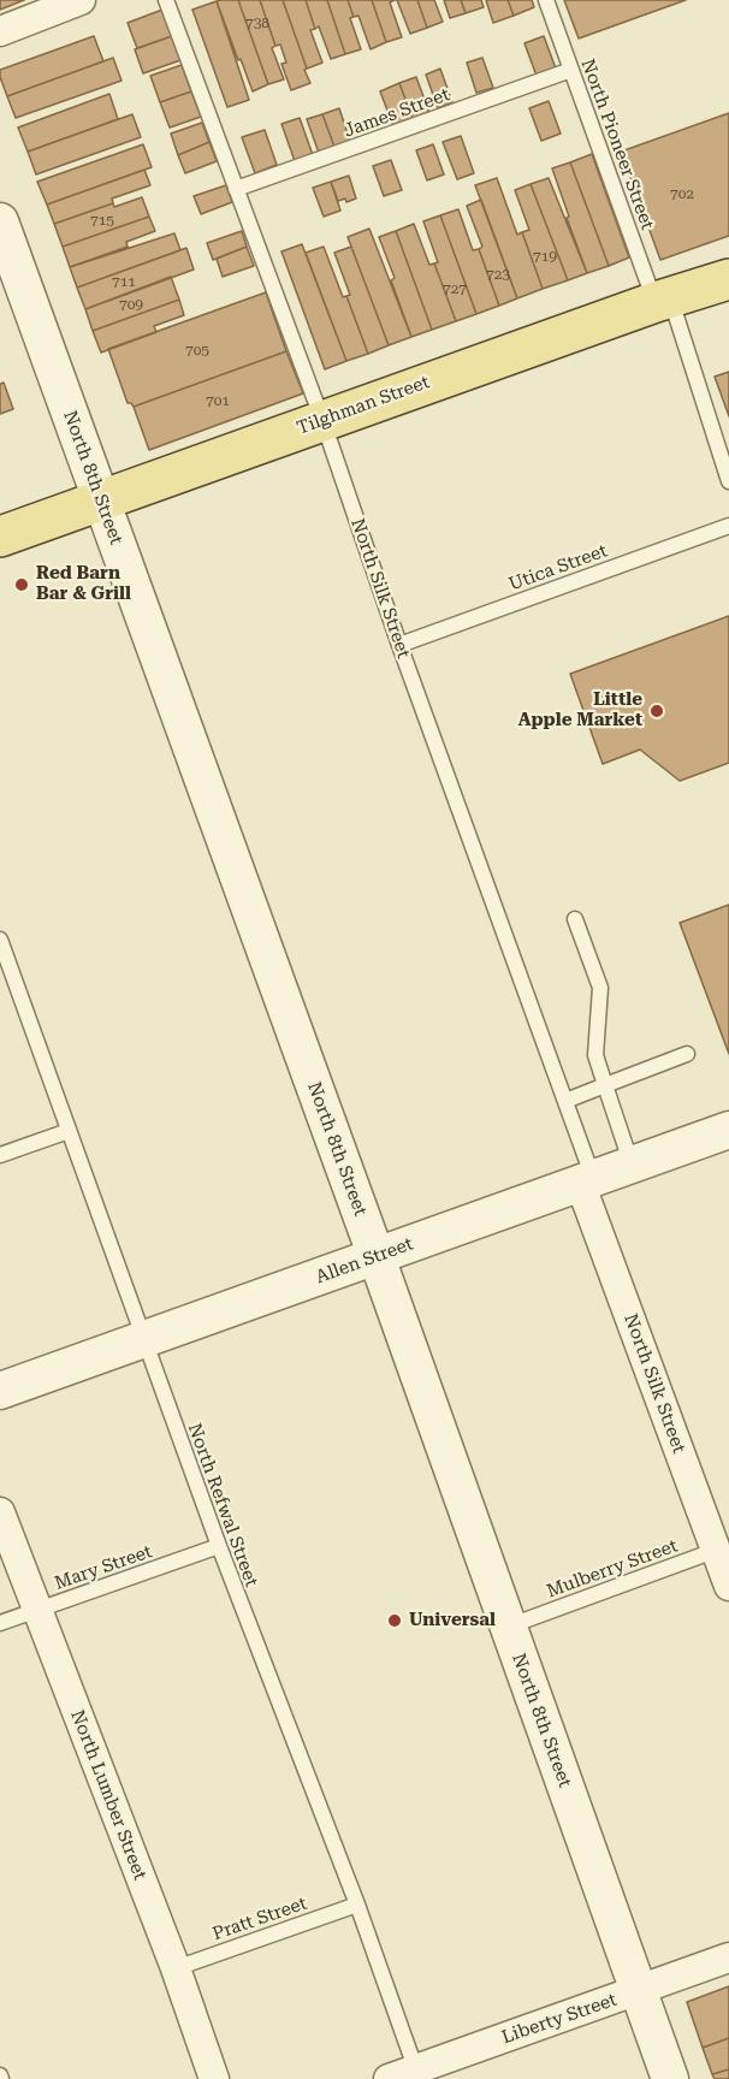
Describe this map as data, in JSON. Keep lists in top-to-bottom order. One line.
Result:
{"streets":{"main road":["Tilghman Street"],"street":["North 8th Street","North Silk Street","Allen Street","North Lumber Street","Liberty Street"],"lane":["James Street","North Pioneer Street","Utica Street","North Refwal Street","Mary Street","Mulberry Street","Pratt Street"]},"crossings":[["James Street","North Pioneer Street"],["James Street","North Silk Street"],["North Pioneer Street","Tilghman Street"],["Tilghman Street","North 8th Street"],["Tilghman Street","North Silk Street"],["North 8th Street","Allen Street"],["North 8th Street","Mulberry Street"],["North 8th Street","Liberty Street"],["Utica Street","North Silk Street"],["North Silk Street","Allen Street"],["North Silk Street","Mulberry Street"],["Allen Street","North Refwal Street"],["North Refwal Street","Mary Street"],["North Refwal Street","Pratt Street"],["North Refwal Street","Liberty Street"],["Mary Street","North Lumber Street"],["North Lumber Street","Pratt Street"]],"places":["Red Barn Bar & Grill","Little Apple Market","Universal"],"house_numbers":["738","702","715","719","723","711","727","709","705","701"]}
